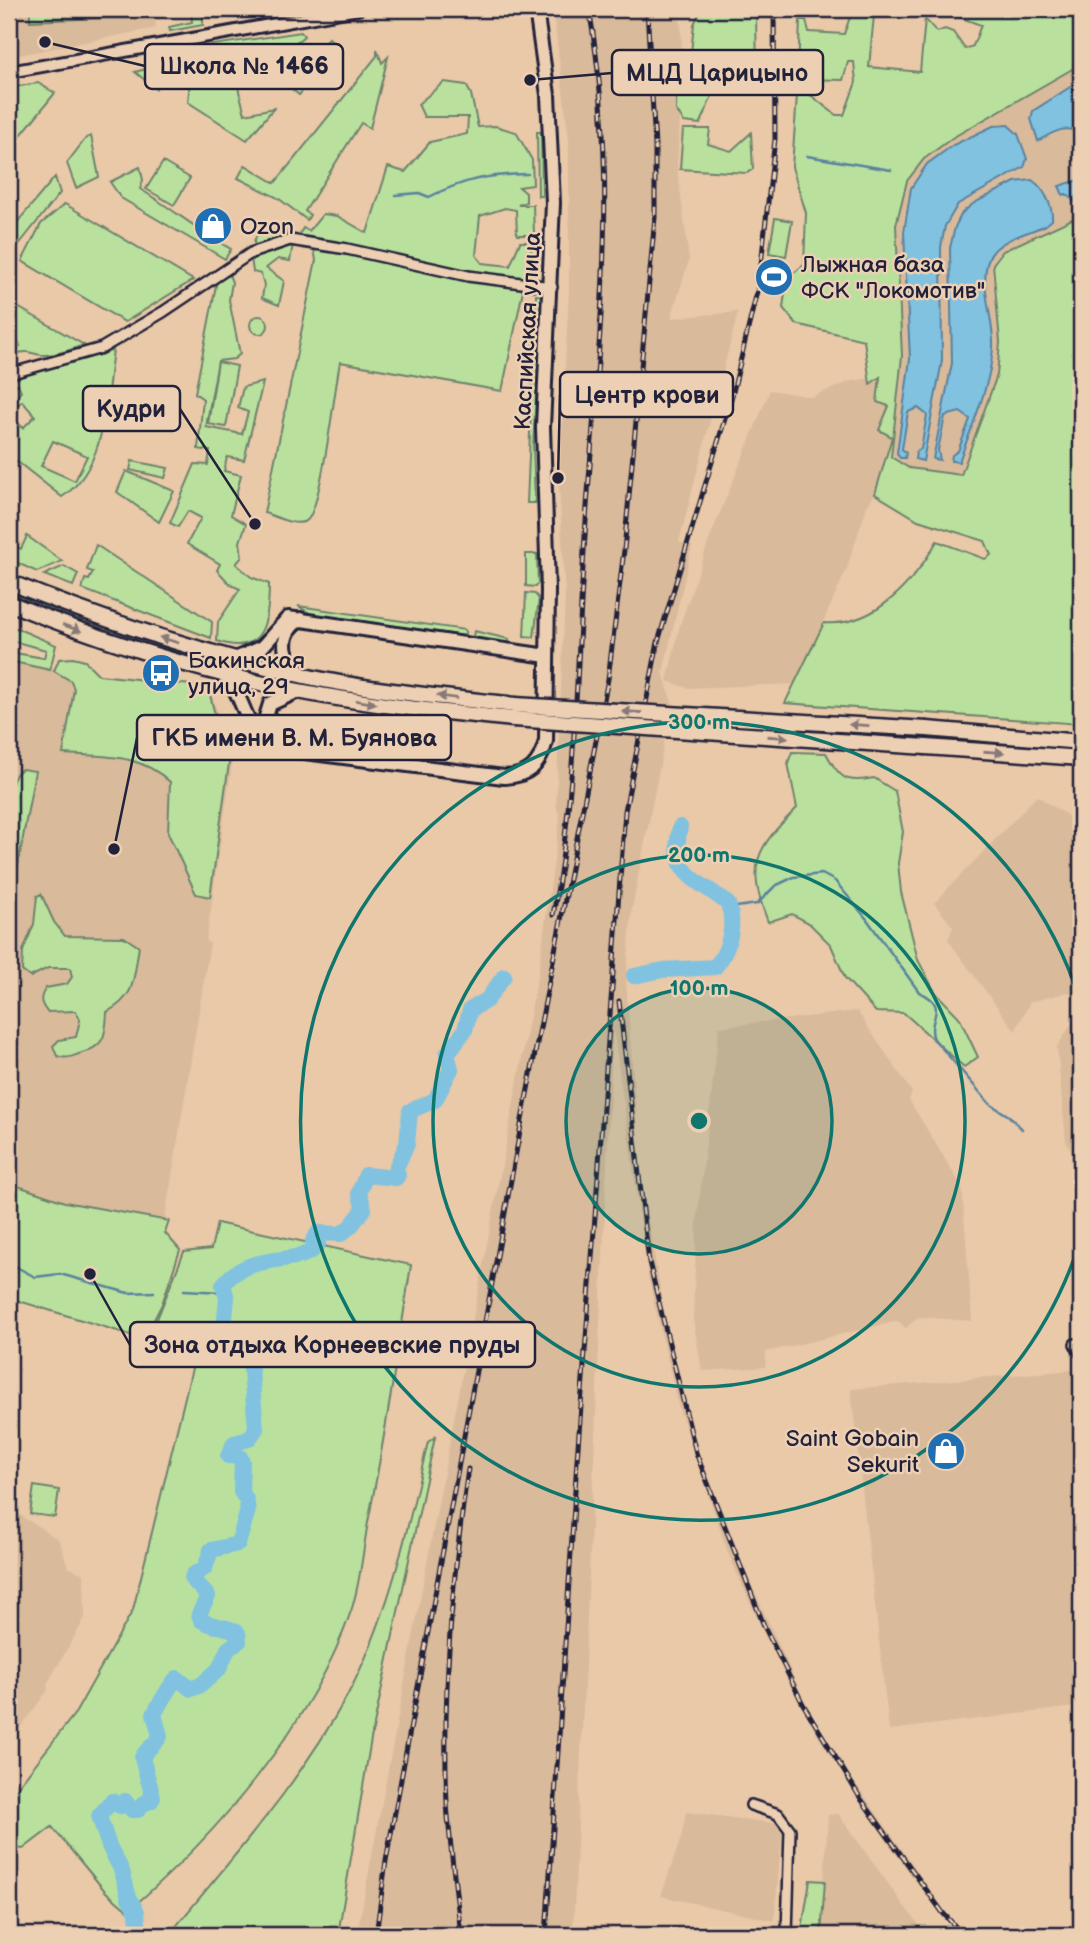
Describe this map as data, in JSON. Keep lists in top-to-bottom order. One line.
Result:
{"streets":{"main road":["Каспийская улица"]},"places":{"other":["Школа № 1466","МЦД Царицыно","Центр крови","Кудри","ГКБ имени В. М. Буянова","Зона отдыха Корнеевские пруды"],"shop":["Ozon","Saint Gobain Sekurit"],"sports":["Лыжная база ФСК \"Локомотив\""],"bus stop":["Бакинская улица, 29"]},"rings":["300 m","200 m","100 m"]}
